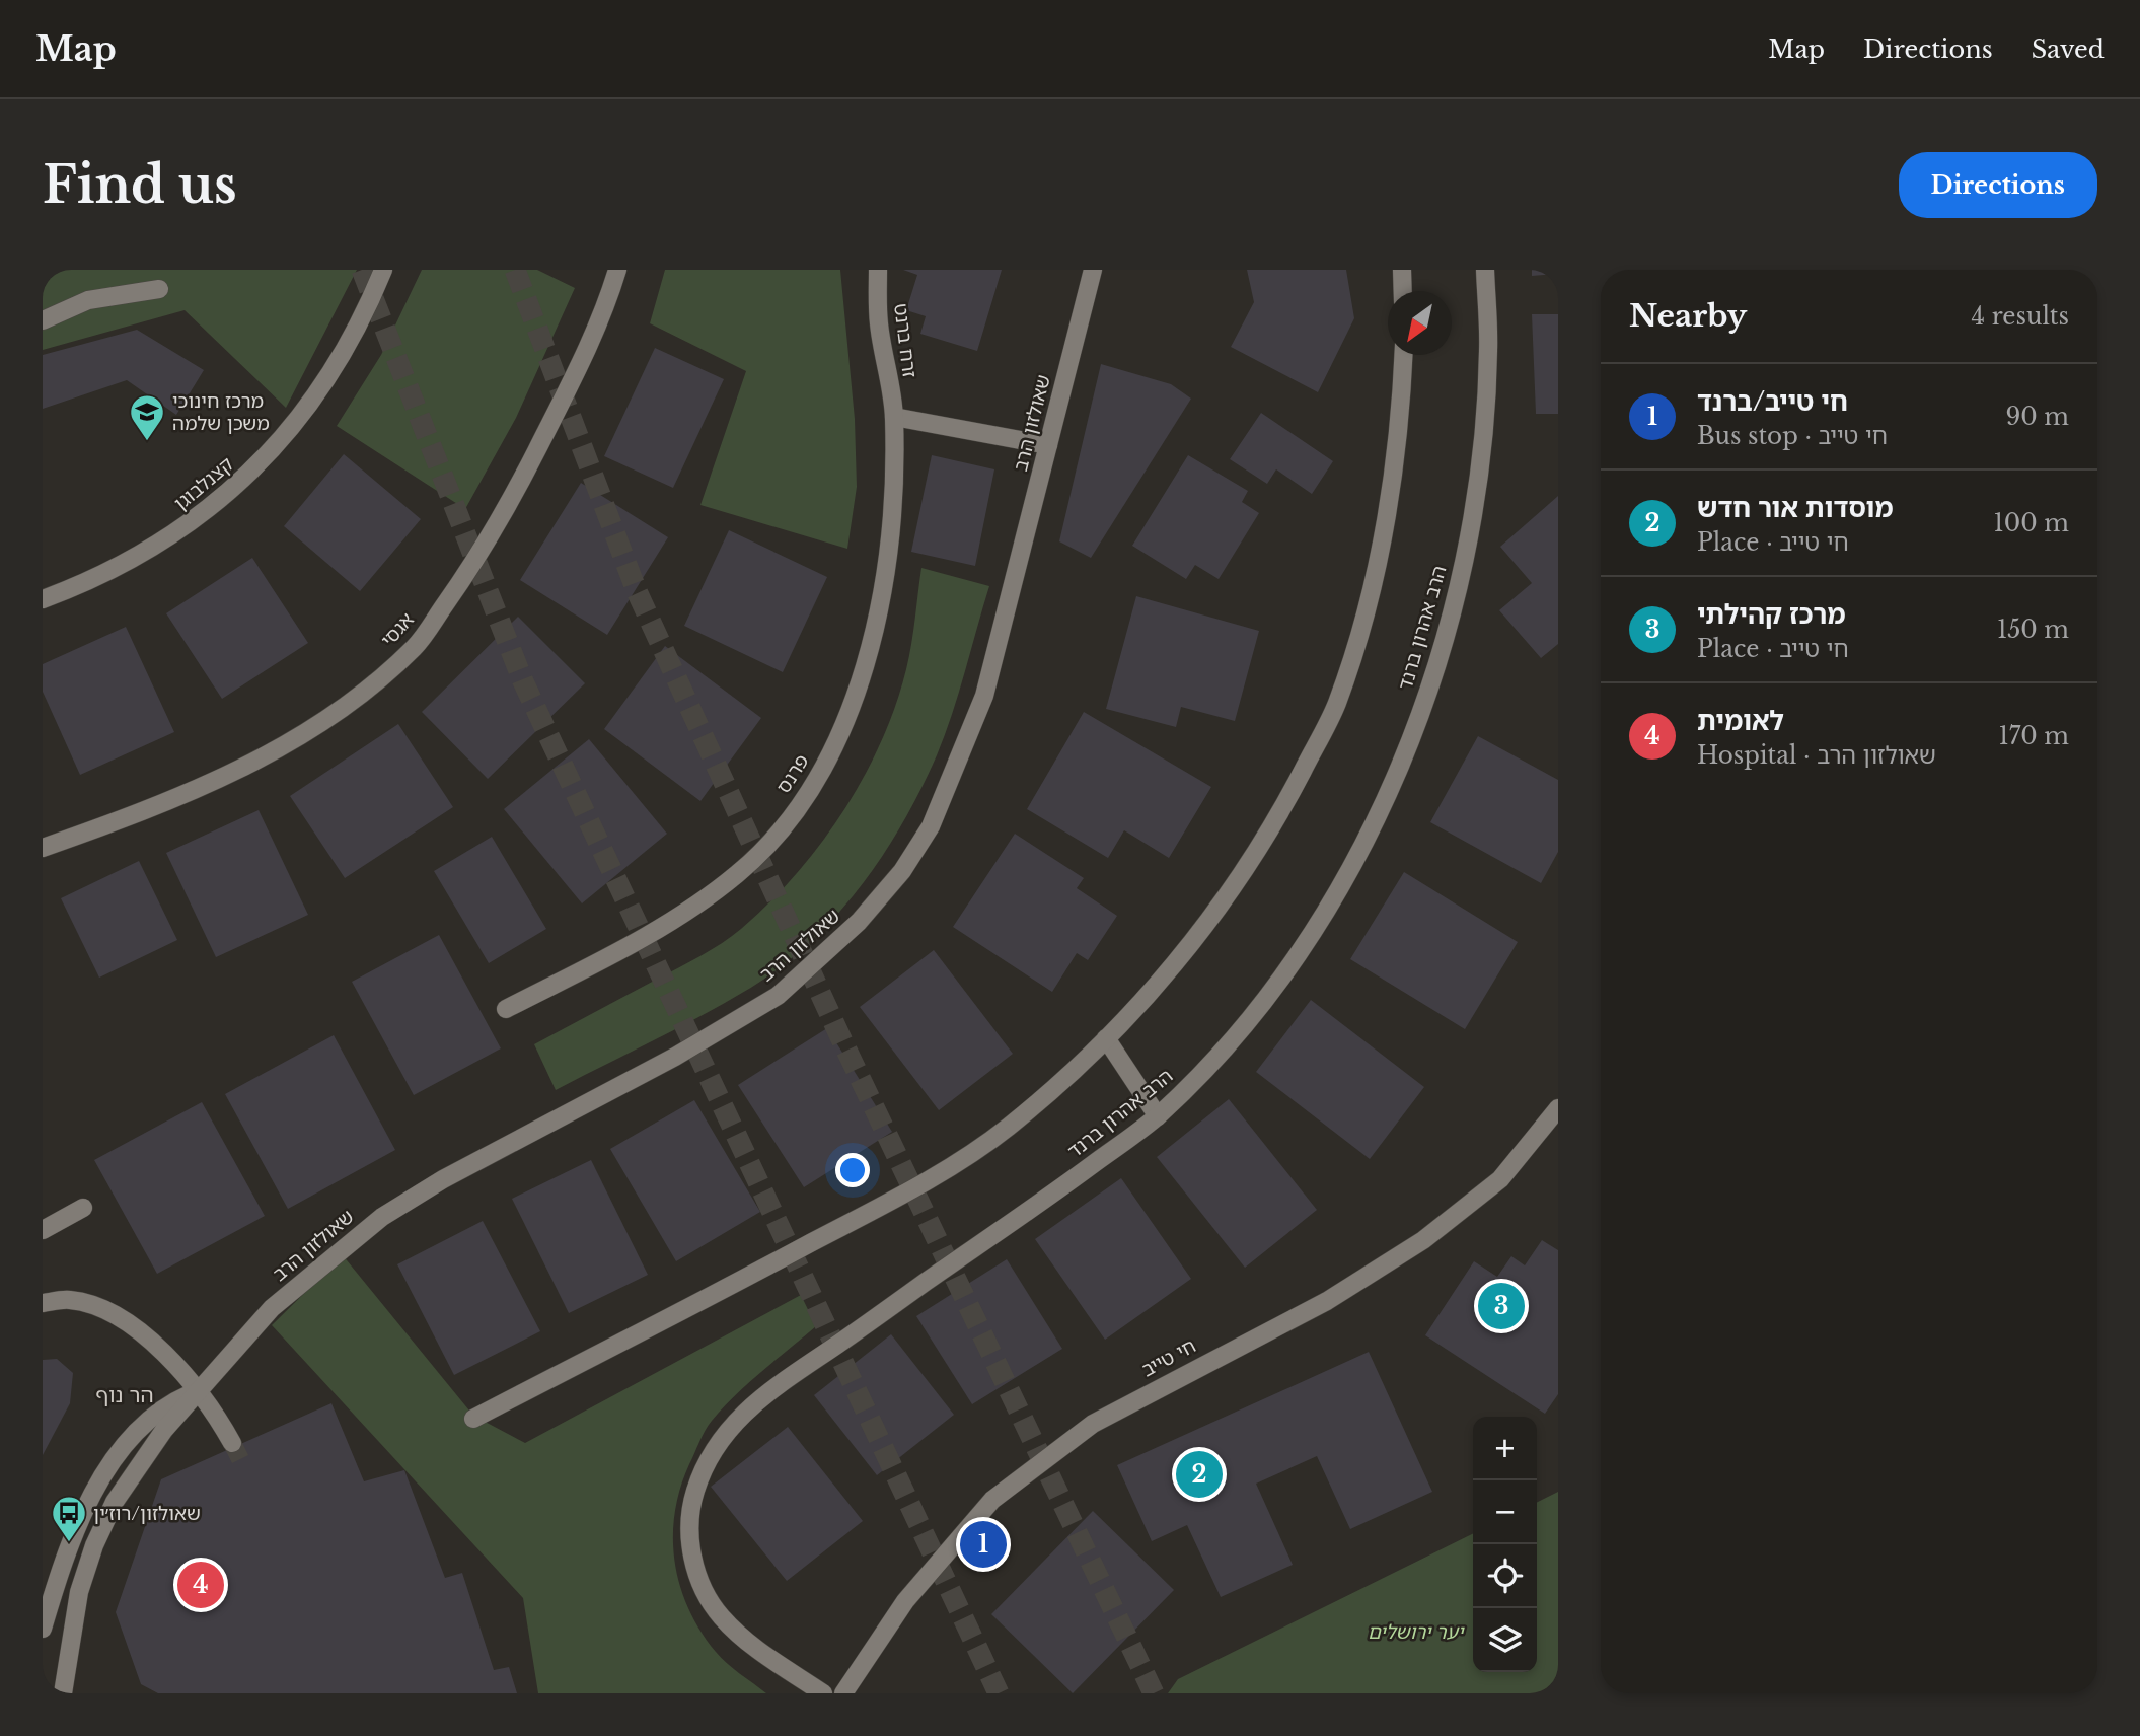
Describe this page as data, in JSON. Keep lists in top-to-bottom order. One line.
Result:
{"streets":{"street":["זרח ברנט","שאולזון הרב","קצנלבוגן","הרב אהרון ברנד","אגסי","פרנס","חי טייב"]},"crossings":[["זרח ברנט","פרנס"]],"districts":["הר נוף"],"parks":["יער ירושלים"],"places":{"school or university":["מרכז חינוכי משכן שלמה"],"bus stop":["שאולזון/רוז׳ין"]},"north":"bottom left","page":{"header":"Map","nav":["Map","Directions","Saved"],"buttons":"Directions","title":"Find us","heading":["Nearby","4 results"],"list":[{"mark":"1","name":"חי טייב/ברנד","note":"Bus stop · חי טייב","value":"90 m"},{"mark":"2","name":"מוסדות אור חדש","note":"Place · חי טייב","value":"100 m"},{"mark":"3","name":"מרכז קהילתי","note":"Place · חי טייב","value":"150 m"},{"mark":"4","name":"לאומית","note":"Hospital · שאולזון הרב","value":"170 m"}],"pins":["3","2","1","4"],"map_buttons":["+","−"]}}
